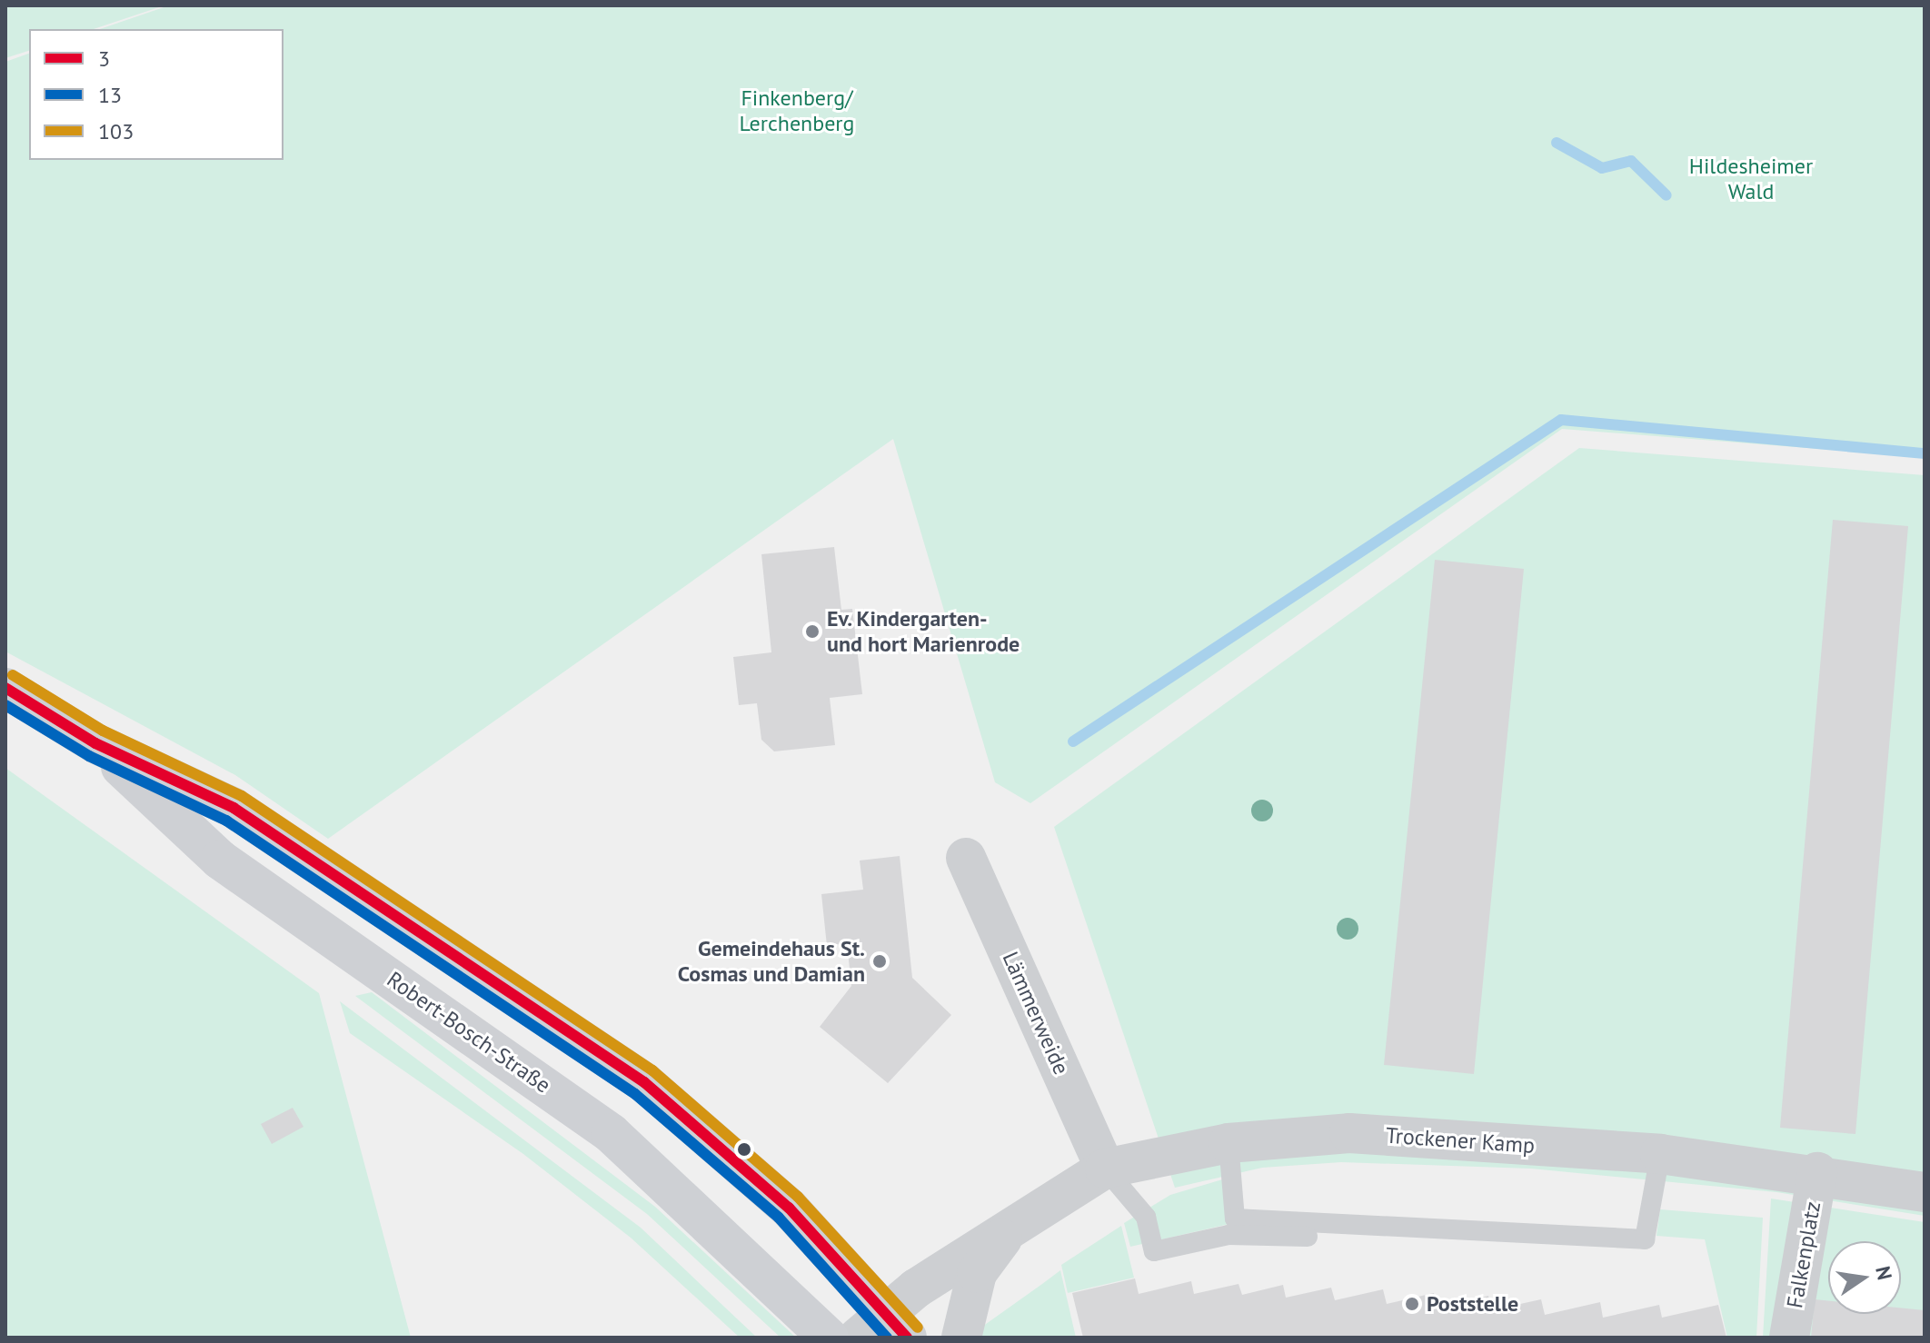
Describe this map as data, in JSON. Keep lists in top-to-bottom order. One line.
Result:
{"streets":{"main road":["Robert-Bosch-Straße"],"street":["Lämmerweide","Trockener Kamp","Falkenplatz"]},"crossings":[["Lämmerweide","Trockener Kamp"],["Robert-Bosch-Straße","Trockener Kamp"],["Trockener Kamp","Falkenplatz"]],"parks":["Finkenberg/ Lerchenberg","Hildesheimer Wald"],"places":["Ev. Kindergarten- und hort Marienrode","Gemeindehaus St. Cosmas und Damian","Poststelle"],"lines":["transit line 103","transit line 3","transit line 13"],"legend":["3","13","103"],"north":"right"}
